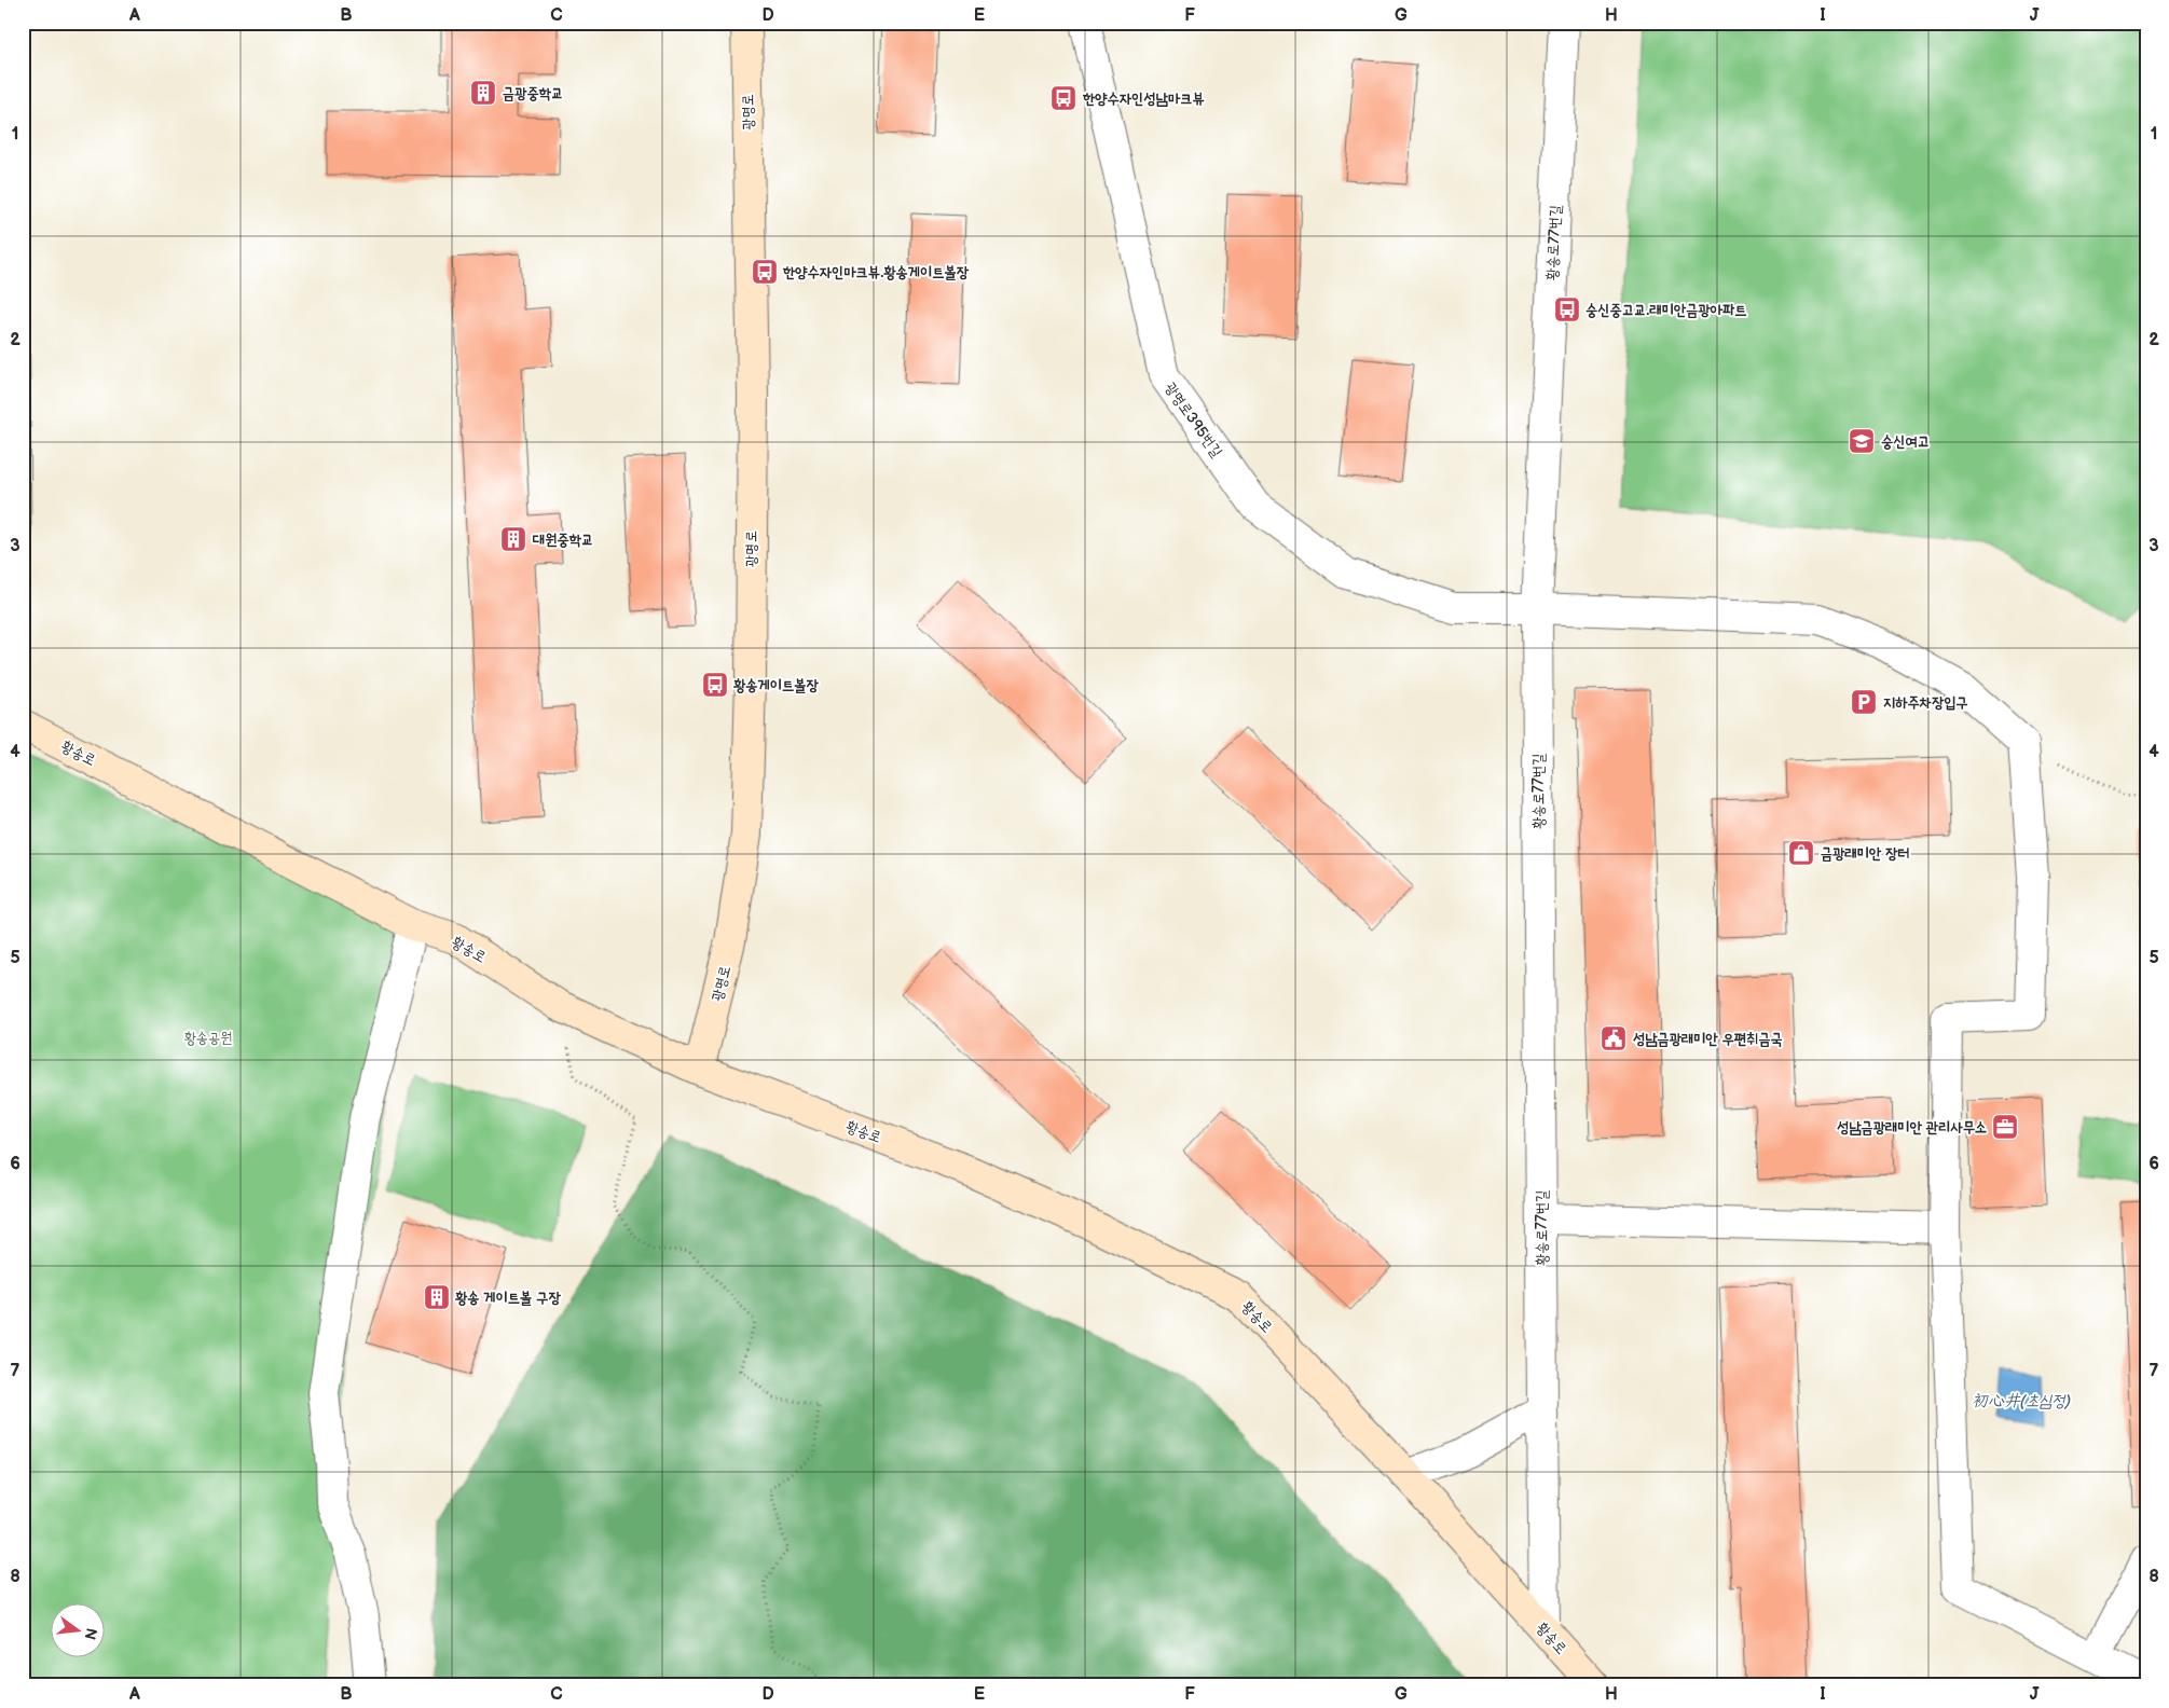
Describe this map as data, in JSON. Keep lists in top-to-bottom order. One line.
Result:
{"streets":{"street":["광명로","황송로77번길","광명로395번길","황송로"]},"crossings":[["광명로","황송로"],["황송로77번길","광명로395번길"],["황송로77번길","황송로"]],"water":["初心井(초심정)"],"parks":["황송공원"],"places":{"building":["금광중학교","대원중학교","황송 게이트볼 구장"],"bus stop":["한양수자인성남마크뷰","한양수자인마크뷰.황송게이트볼장","숭신중고교.래미안금광아파트","황송게이트볼장"],"school or university":["숭신여고"],"parking":["지하주차장입구"],"shop":["금광래미안 장터"],"public building":["성남금광래미안 우편취금국"],"office":["성남금광래미안 관리사무소"]},"north":"right","grid":{"columns":["A","B","C","D","E","F","G","H","I","J"],"rows":["1","2","3","4","5","6","7","8"]}}
